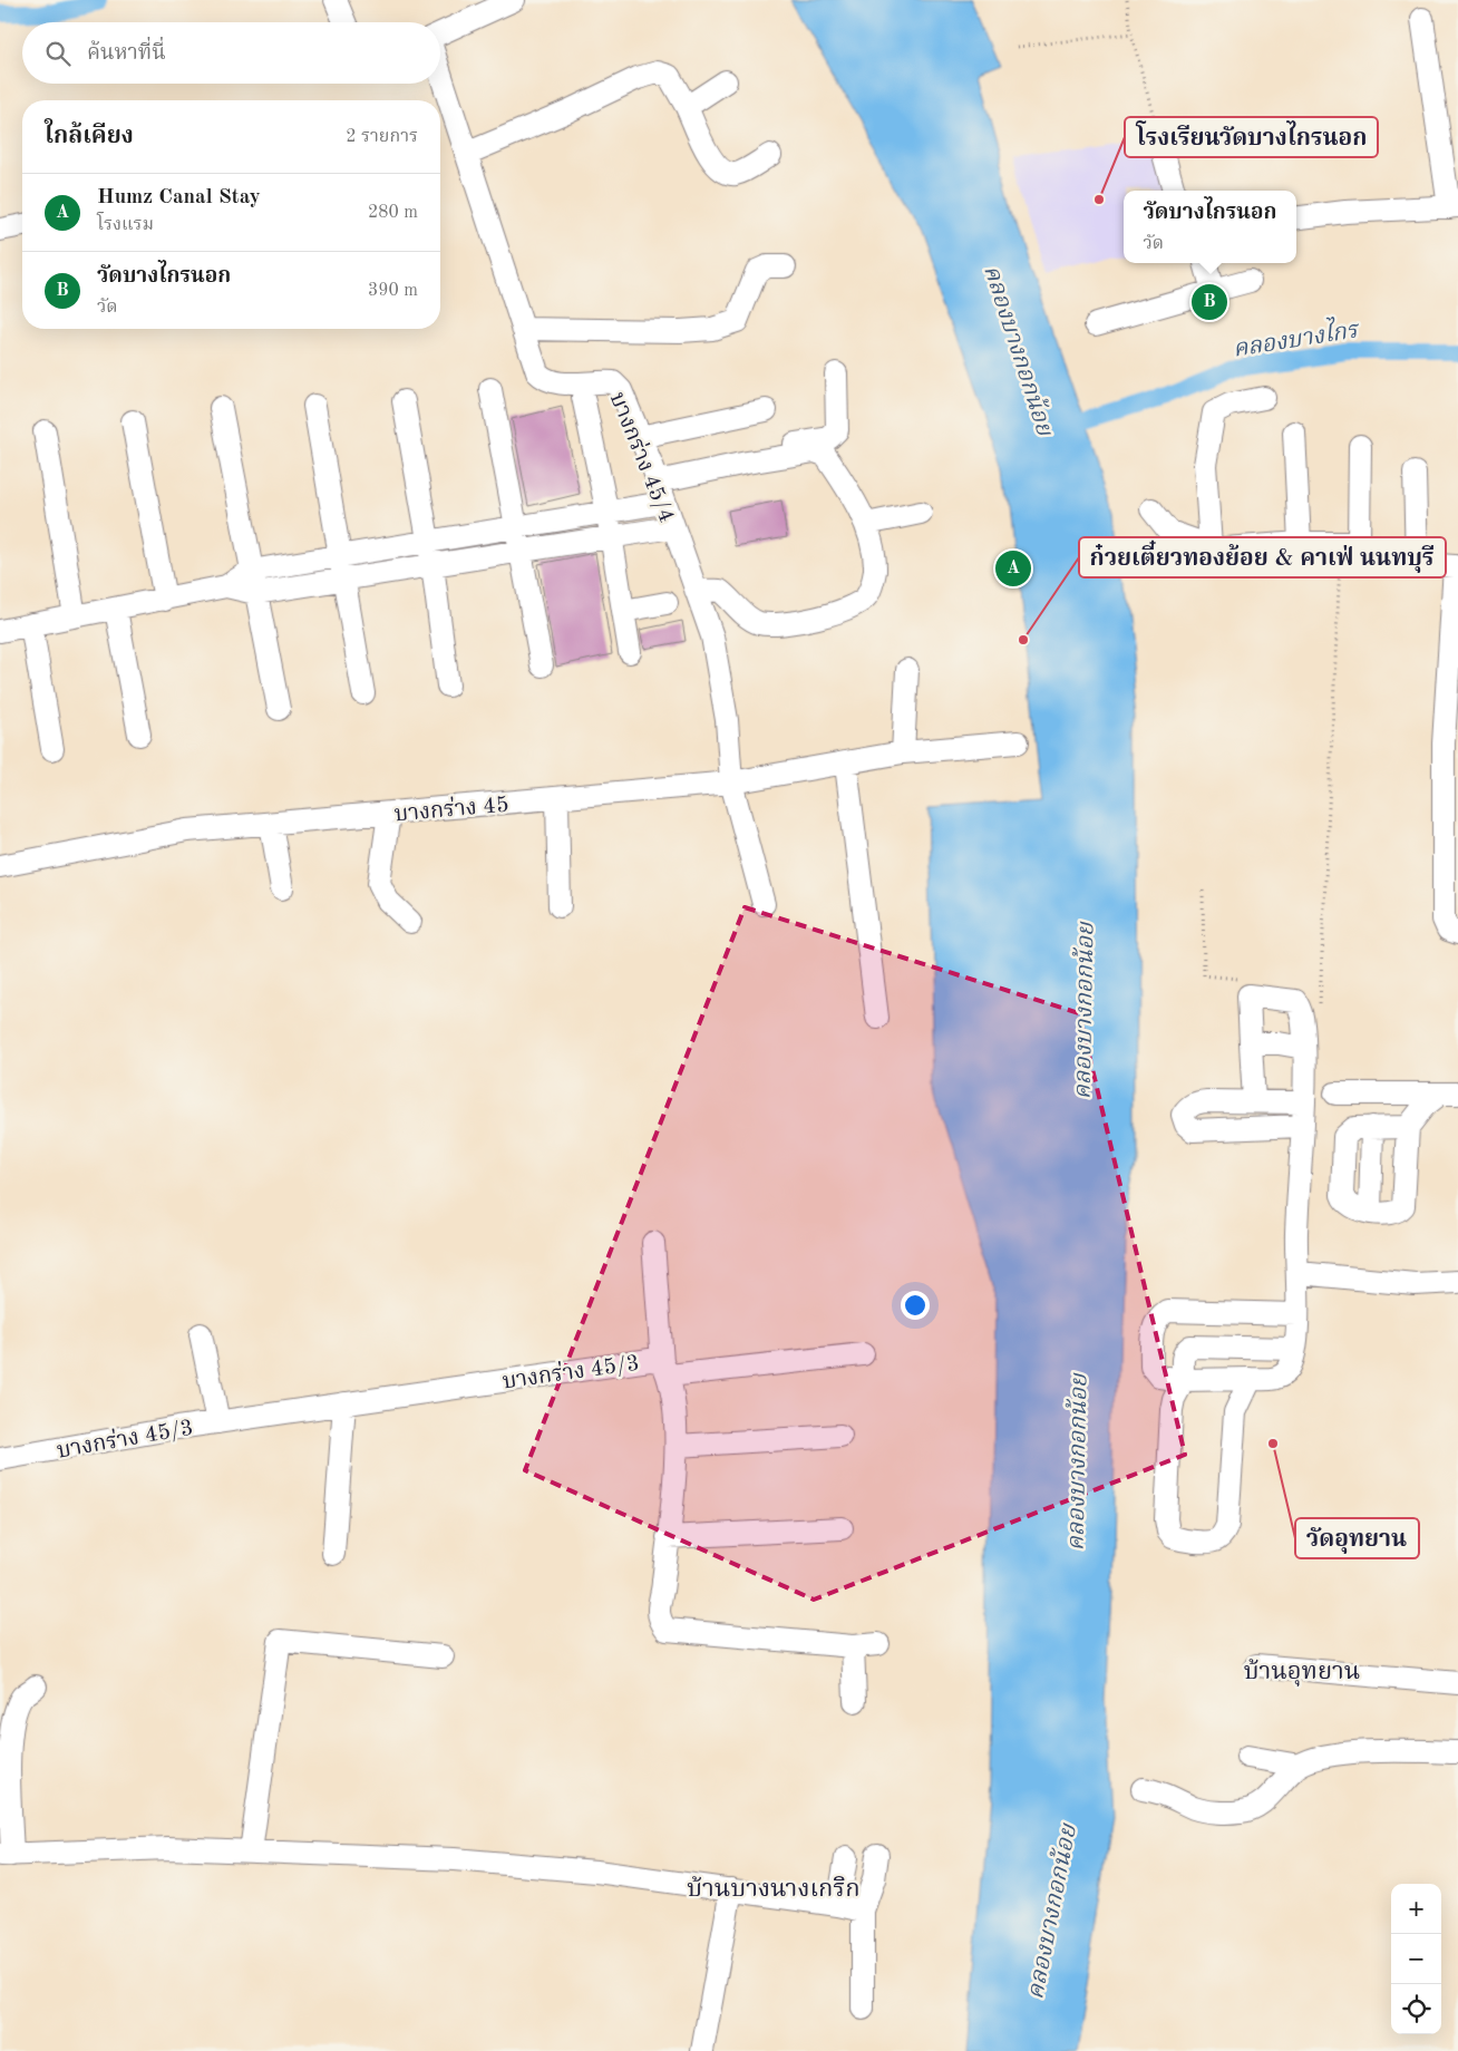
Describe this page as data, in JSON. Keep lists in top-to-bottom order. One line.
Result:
{"streets":{"street":["บางกร่าง 45/4","บางกร่าง 45","บางกร่าง 45/3"]},"crossings":[["บางกร่าง 45/4","บางกร่าง 45"]],"districts":["บ้านอุทยาน","บ้านบางนางเกริก"],"water":["คลองบางไกร","คลองบางกอกน้อย"],"places":["โรงเรียนวัดบางไกรนอก","ก๋วยเตี๋ยวทองย้อย & คาเฟ่ นนทบุรี","วัดอุทยาน"],"page":{"search":"ค้นหาที่นี่","heading":["ใกล้เคียง","2 รายการ"],"list":[{"mark":"A","name":"Humz Canal Stay","note":"โรงแรม","value":"280 m"},{"mark":"B","name":"วัดบางไกรนอก","note":"วัด","value":"390 m"}],"popup":["วัดบางไกรนอก","วัด"],"pins":["B","A"],"map_buttons":["+","−"]}}
